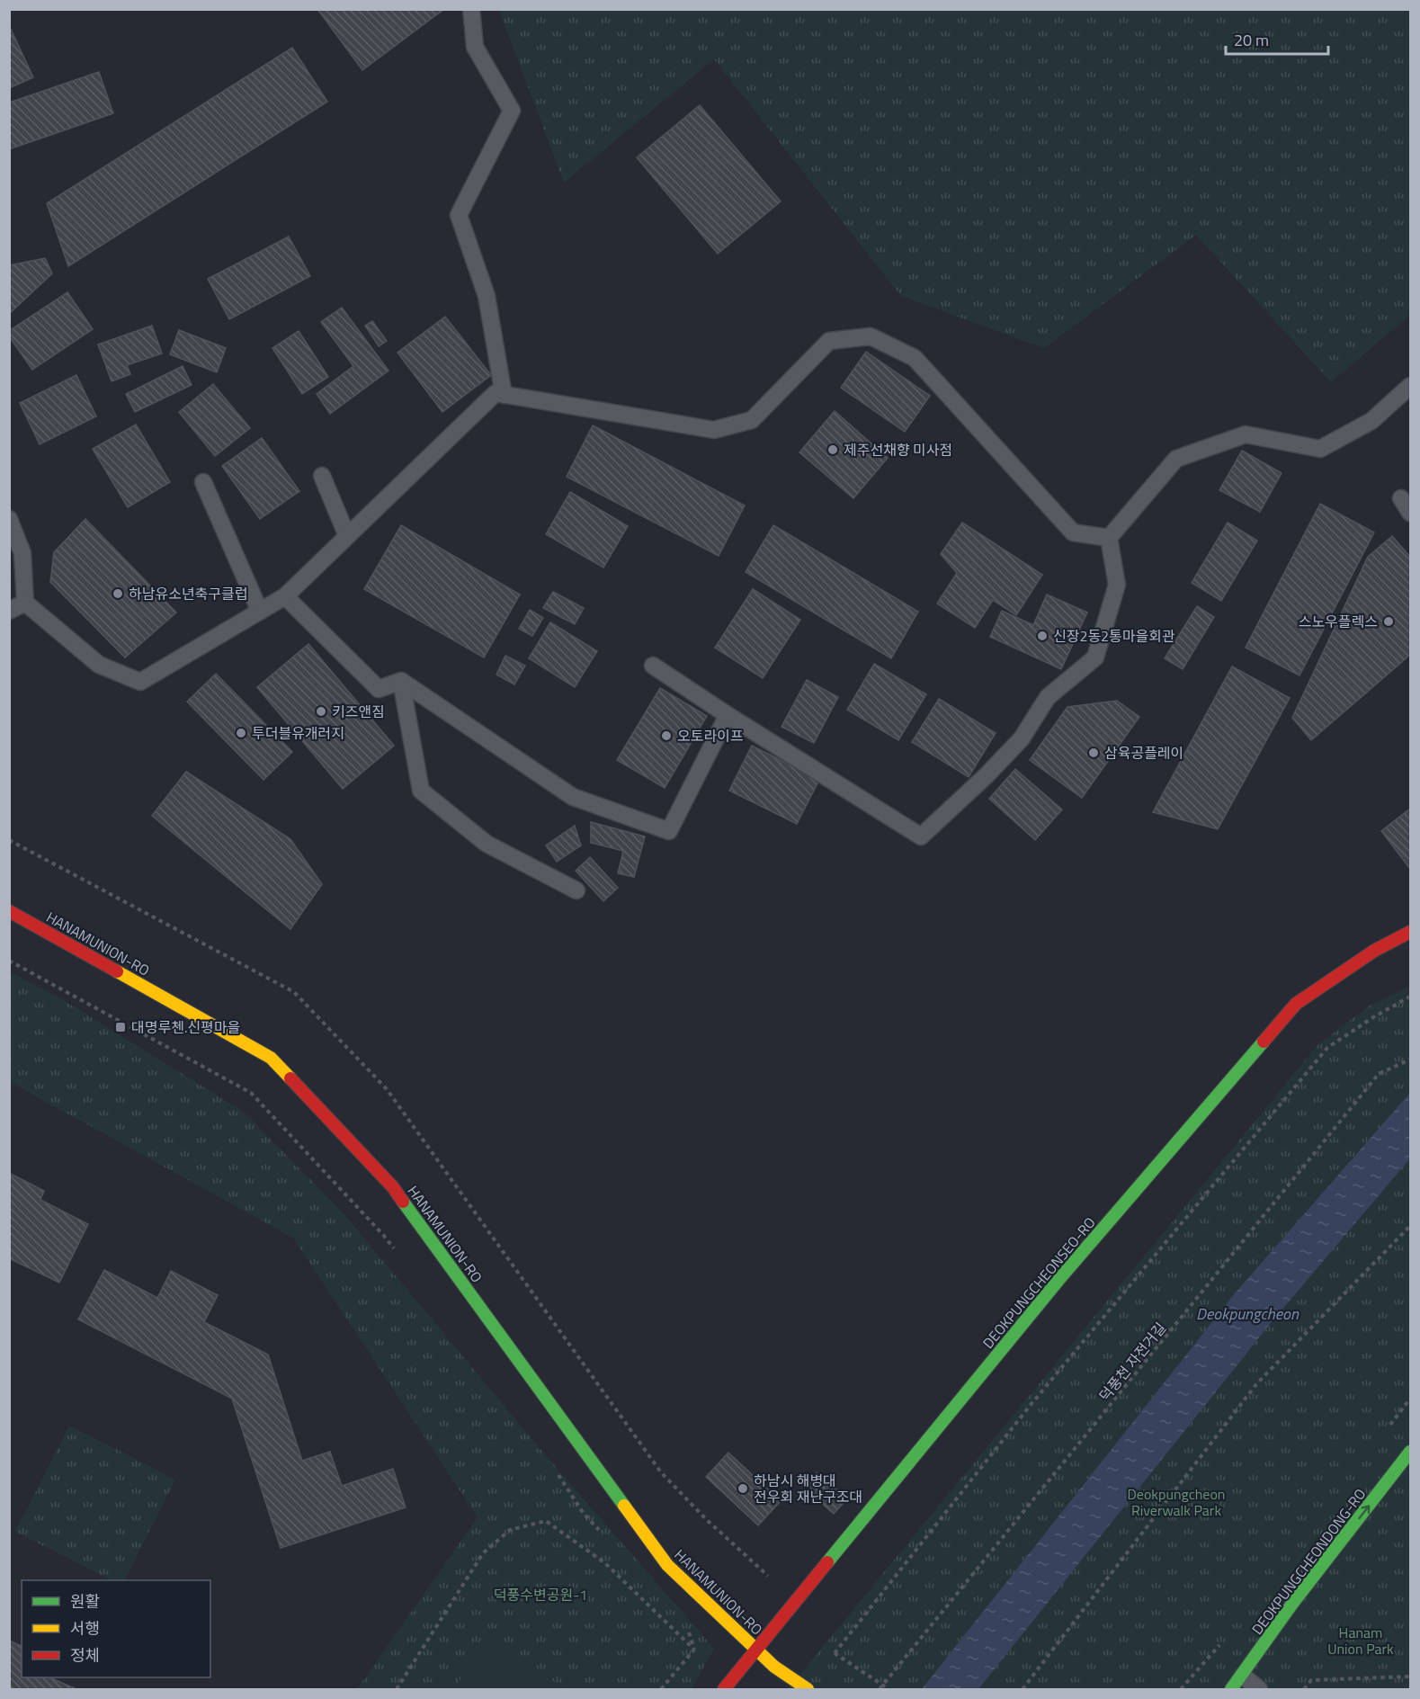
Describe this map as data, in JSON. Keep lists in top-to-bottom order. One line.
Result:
{"streets":{"street":["HANAMUNION-RO","DEOKPUNGCHEONSEO-RO","DEOKPUNGCHEONDONG-RO"],"path":["덕풍천 자전거길"]},"crossings":[["HANAMUNION-RO","DEOKPUNGCHEONSEO-RO"]],"one_way":["DEOKPUNGCHEONDONG-RO"],"water":["Deokpungcheon"],"parks":["Deokpungcheon Riverwalk Park","덕풍수변공원-1","Hanam Union Park"],"places":{"other":["제주선채향 미사점","하남유소년축구클럽","스노우플렉스","신장2동2통마을회관","키즈앤짐","투더블유개러지","오토라이프","삼육공플레이","하남시 해병대 전우회 재난구조대"],"transit":["대명루첸.신평마을"]},"legend":["원활","서행","정체"],"scale_bar":"20 m"}
